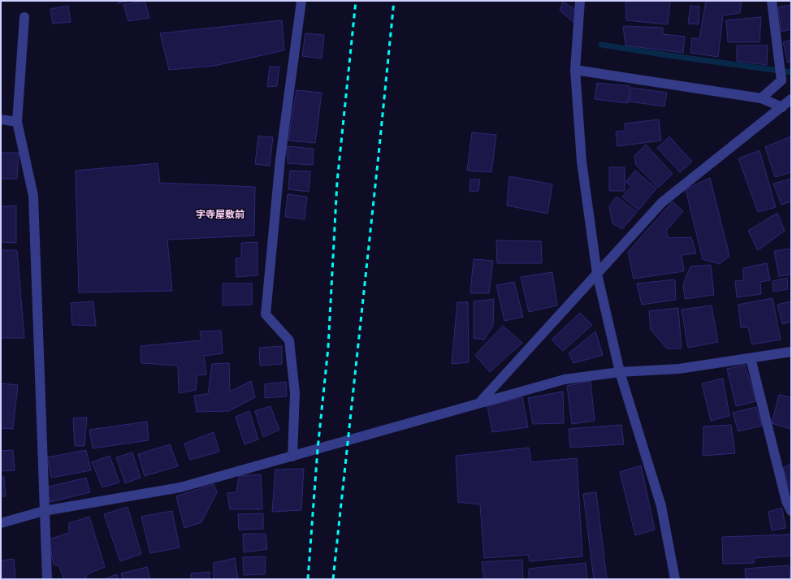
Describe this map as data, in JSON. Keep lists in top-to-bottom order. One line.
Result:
{"districts":["字寺屋敷前"]}
